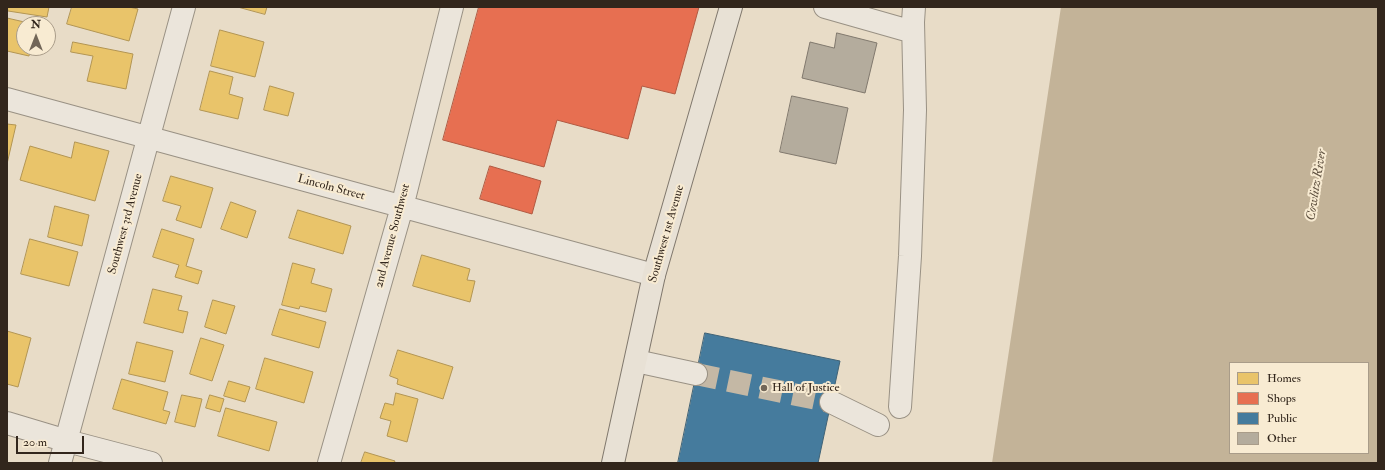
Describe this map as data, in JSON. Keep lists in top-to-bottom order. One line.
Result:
{"streets":{"main road":["Southwest 1st Avenue"],"street":["Lincoln Street","Southwest 3rd Avenue","2nd Avenue Southwest"]},"crossings":[["Lincoln Street","Southwest 3rd Avenue"],["Lincoln Street","Southwest 1st Avenue"],["Lincoln Street","2nd Avenue Southwest"]],"water":["Cowlitz River"],"places":["Hall of Justice"],"legend":["Homes","Shops","Public","Other"],"scale_bar":"20 m","north":"top"}
